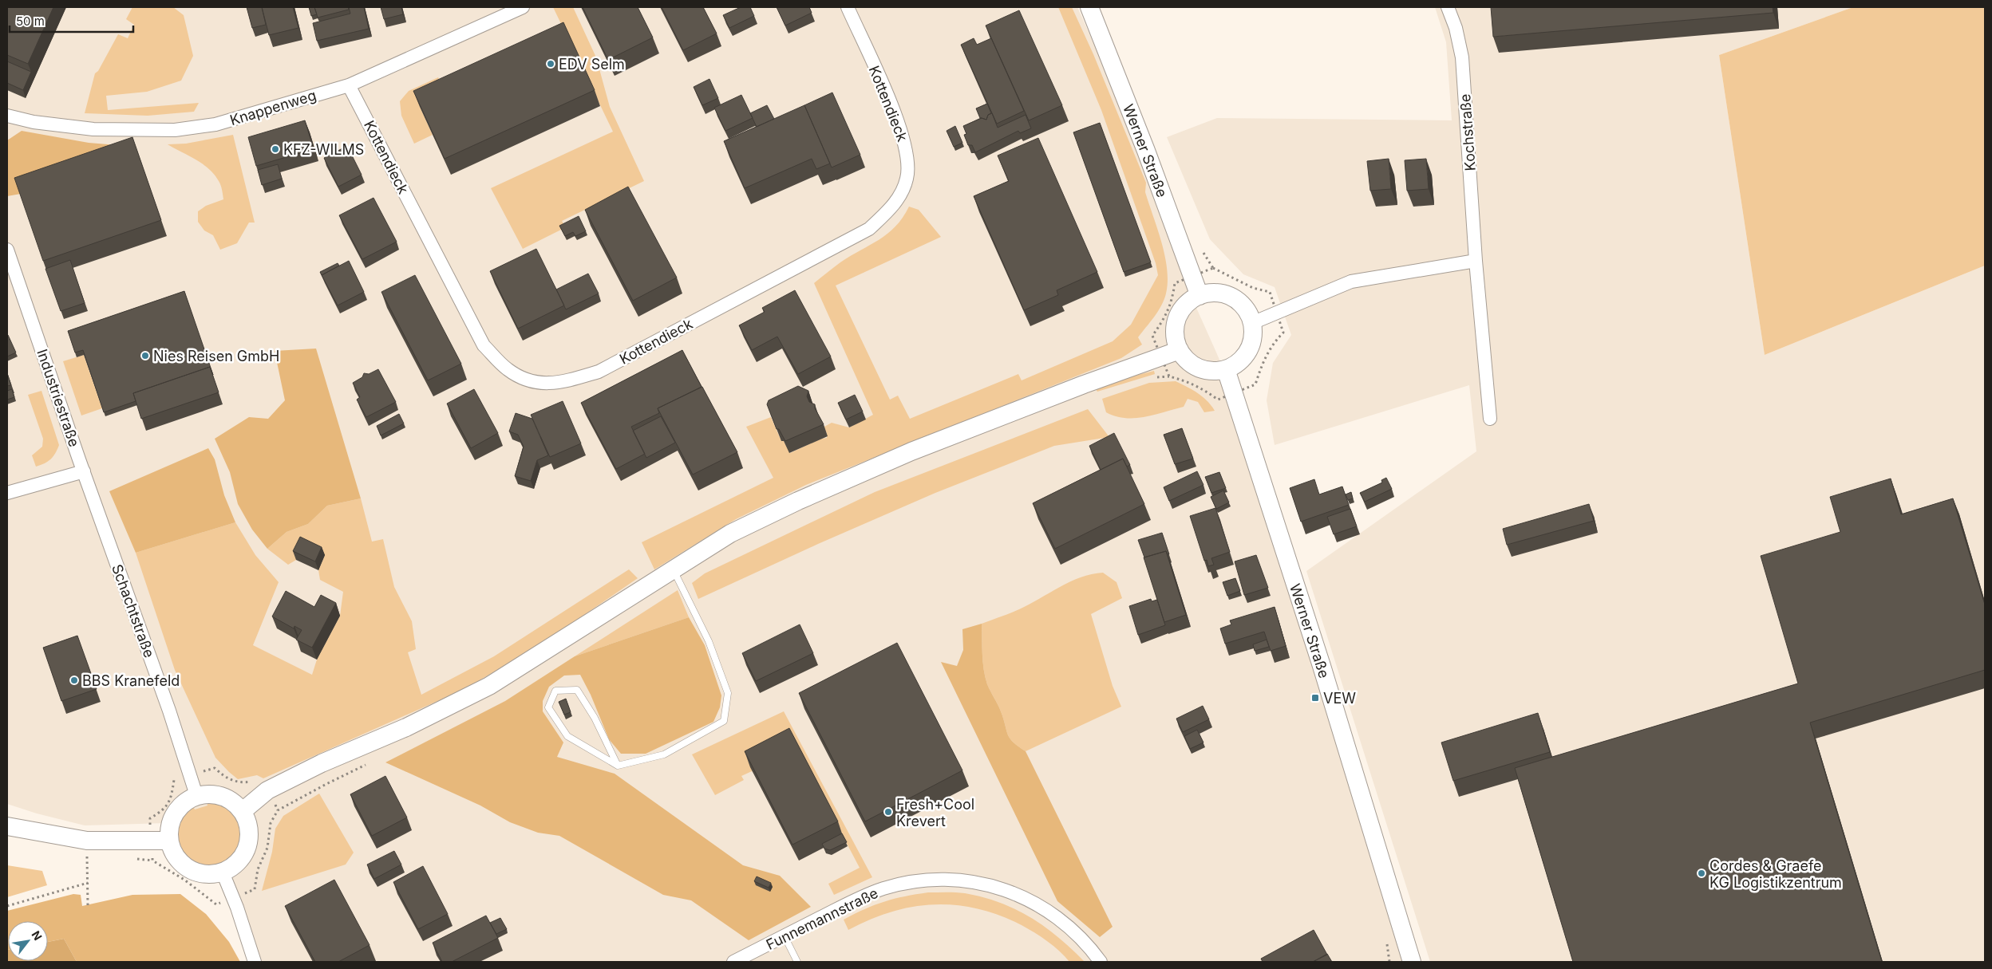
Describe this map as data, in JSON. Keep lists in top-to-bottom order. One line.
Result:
{"streets":{"street":["Kottendieck","Knappenweg","Kochstraße","Werner Straße","Industriestraße","Schachtstraße","Funnemannstraße"]},"crossings":[["Kottendieck","Knappenweg"],["Industriestraße","Schachtstraße"]],"places":{"other":["EDV Selm","KFZ-WILMS","Nies Reisen GmbH","BBS Kranefeld","Fresh+Cool Krevert","Cordes & Graefe KG Logistikzentrum"],"transit":["VEW"]},"scale_bar":"50 m","north":"top right"}
